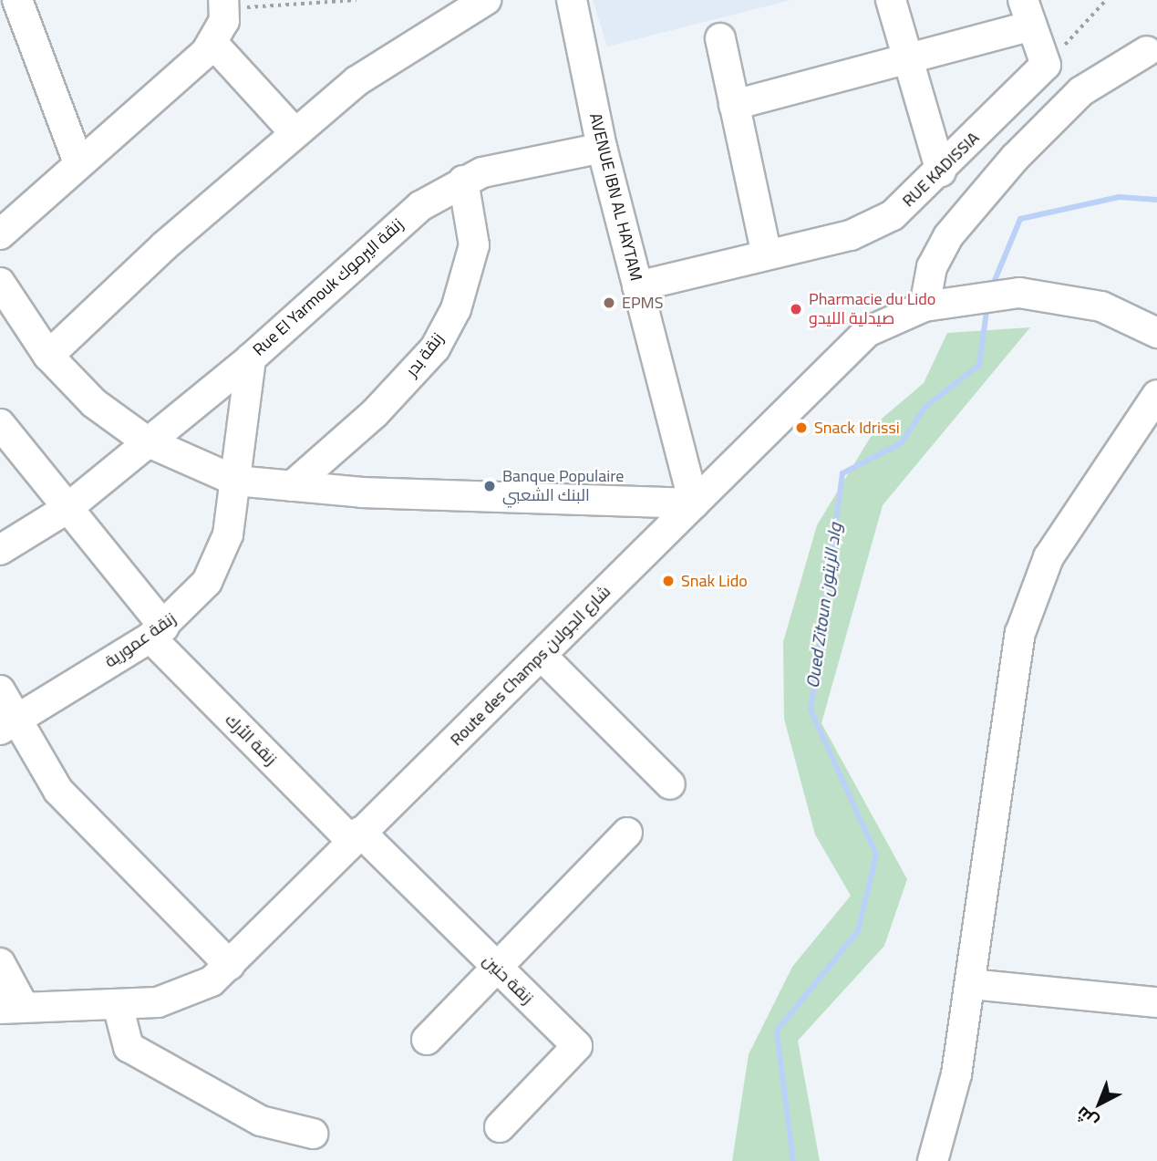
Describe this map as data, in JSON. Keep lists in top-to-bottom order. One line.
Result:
{"streets":{"street":["RUE KADISSIA","AVENUE IBN AL HAYTAM","Rue El Yarmouk زنقة اليرموك","زنقة بدر","زنقة عمورية","Route des Champs شارع الجولان","زنقة الأرك","زنقة حنين"]},"crossings":[["RUE KADISSIA","AVENUE IBN AL HAYTAM"],["AVENUE IBN AL HAYTAM","Rue El Yarmouk زنقة اليرموك"],["AVENUE IBN AL HAYTAM","Route des Champs شارع الجولان"],["Rue El Yarmouk زنقة اليرموك","زنقة بدر"],["Rue El Yarmouk زنقة اليرموك","زنقة عمورية"],["Rue El Yarmouk زنقة اليرموك","زنقة الأرك"],["زنقة عمورية","زنقة الأرك"],["Route des Champs شارع الجولان","زنقة الأرك"],["Route des Champs شارع الجولان","زنقة حنين"],["زنقة الأرك","زنقة حنين"]],"water":["Oued Zitoun واد الزيتون"],"places":["EPMS","Pharmacie du Lido صيدلية الليدو","Snack Idrissi","Banque Populaire البنك الشعبي","Snak Lido"],"north":"bottom left"}
